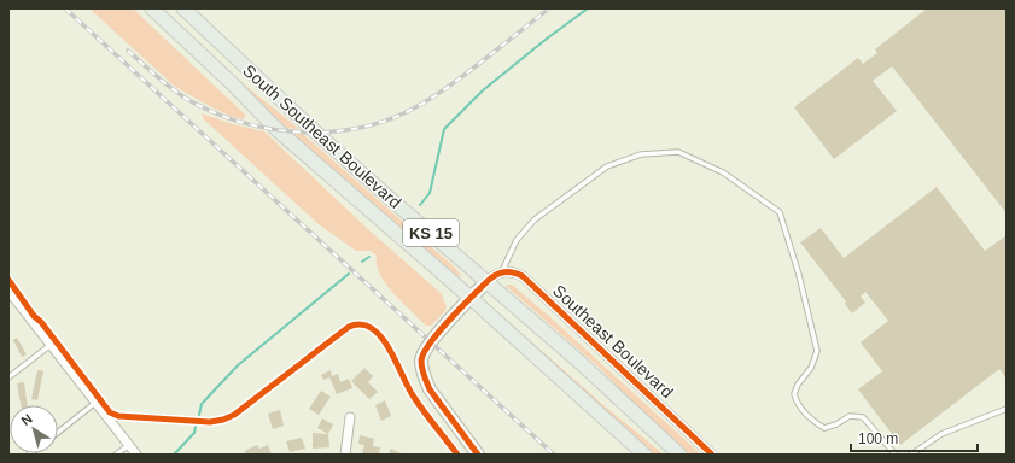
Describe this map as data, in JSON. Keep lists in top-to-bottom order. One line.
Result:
{"streets":{"main road":["South Southeast Boulevard","KS 15"],"street":["Southeast Boulevard"]},"scale_bar":"100 m","north":"top left"}
